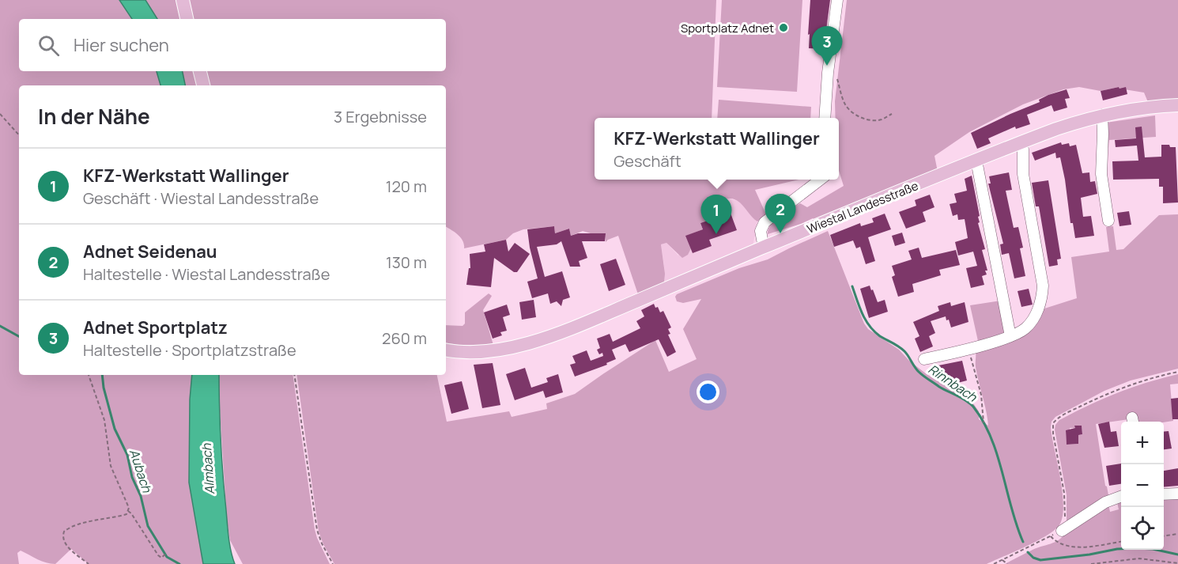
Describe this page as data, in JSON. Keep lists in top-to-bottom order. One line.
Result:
{"streets":{"main road":["Wiestal Landesstraße"]},"water":["Rinnbach","Almbach","Aubach"],"places":["Sportplatz Adnet"],"page":{"search":"Hier suchen","pins":["3","2","1"],"heading":["In der Nähe","3 Ergebnisse"],"popup":["KFZ-Werkstatt Wallinger","Geschäft"],"list":[{"mark":"1","name":"KFZ-Werkstatt Wallinger","note":"Geschäft · Wiestal Landesstraße","value":"120 m"},{"mark":"2","name":"Adnet Seidenau","note":"Haltestelle · Wiestal Landesstraße","value":"130 m"},{"mark":"3","name":"Adnet Sportplatz","note":"Haltestelle · Sportplatzstraße","value":"260 m"}],"map_buttons":["+","−"]}}
